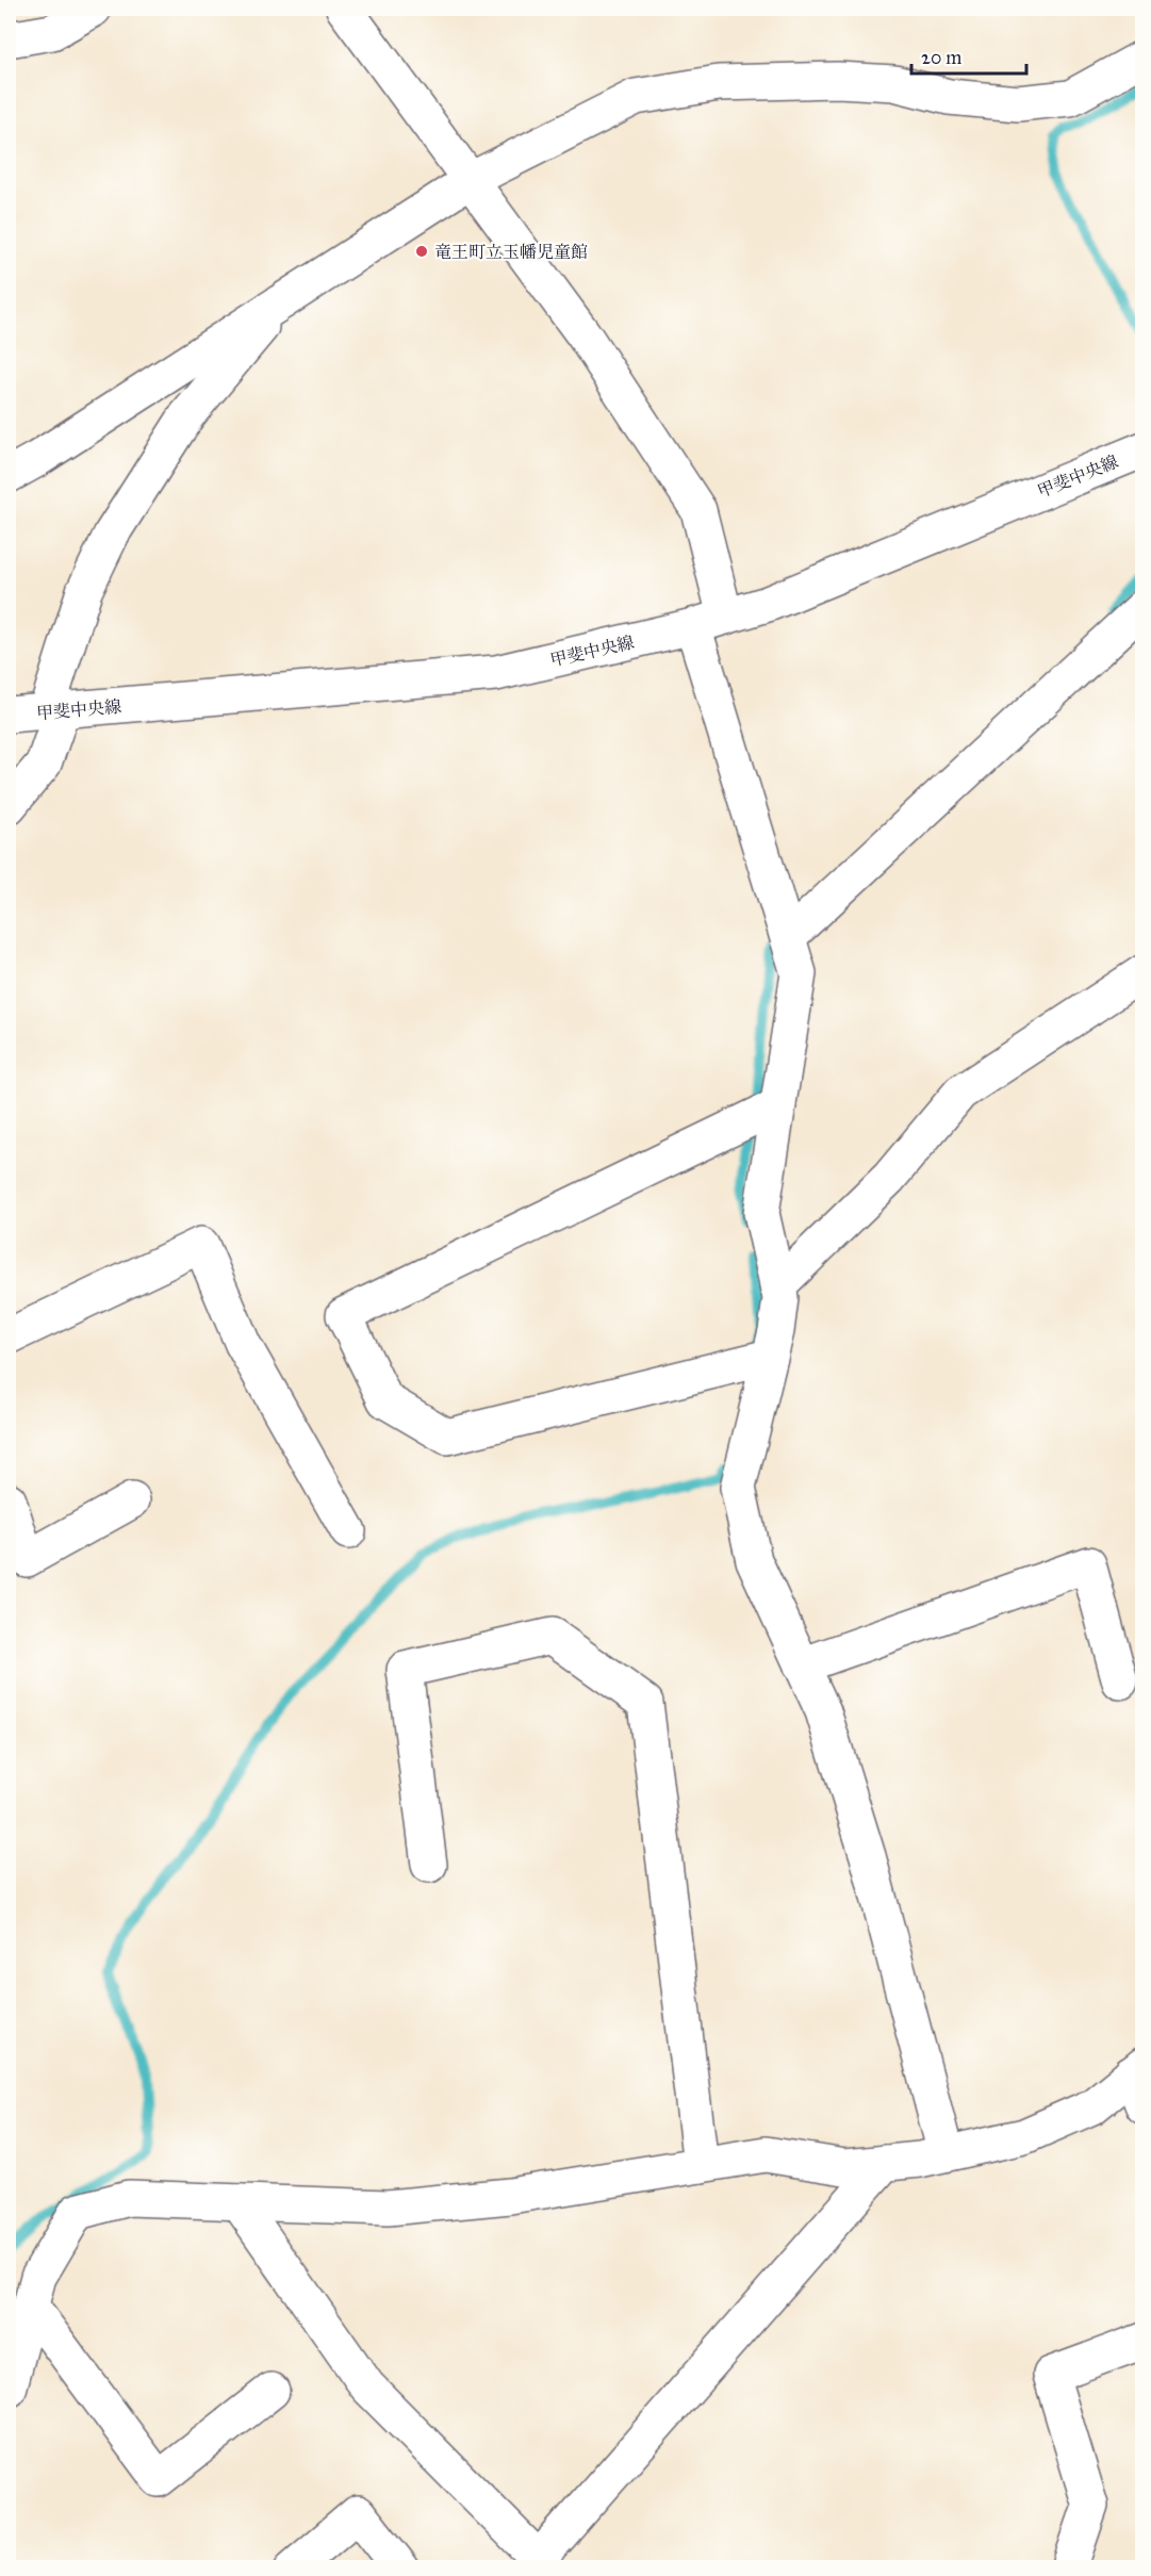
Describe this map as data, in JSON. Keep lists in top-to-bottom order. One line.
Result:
{"streets":{"street":["甲斐中央線"]},"places":["竜王町立玉幡児童館"],"scale_bar":"20 m"}
